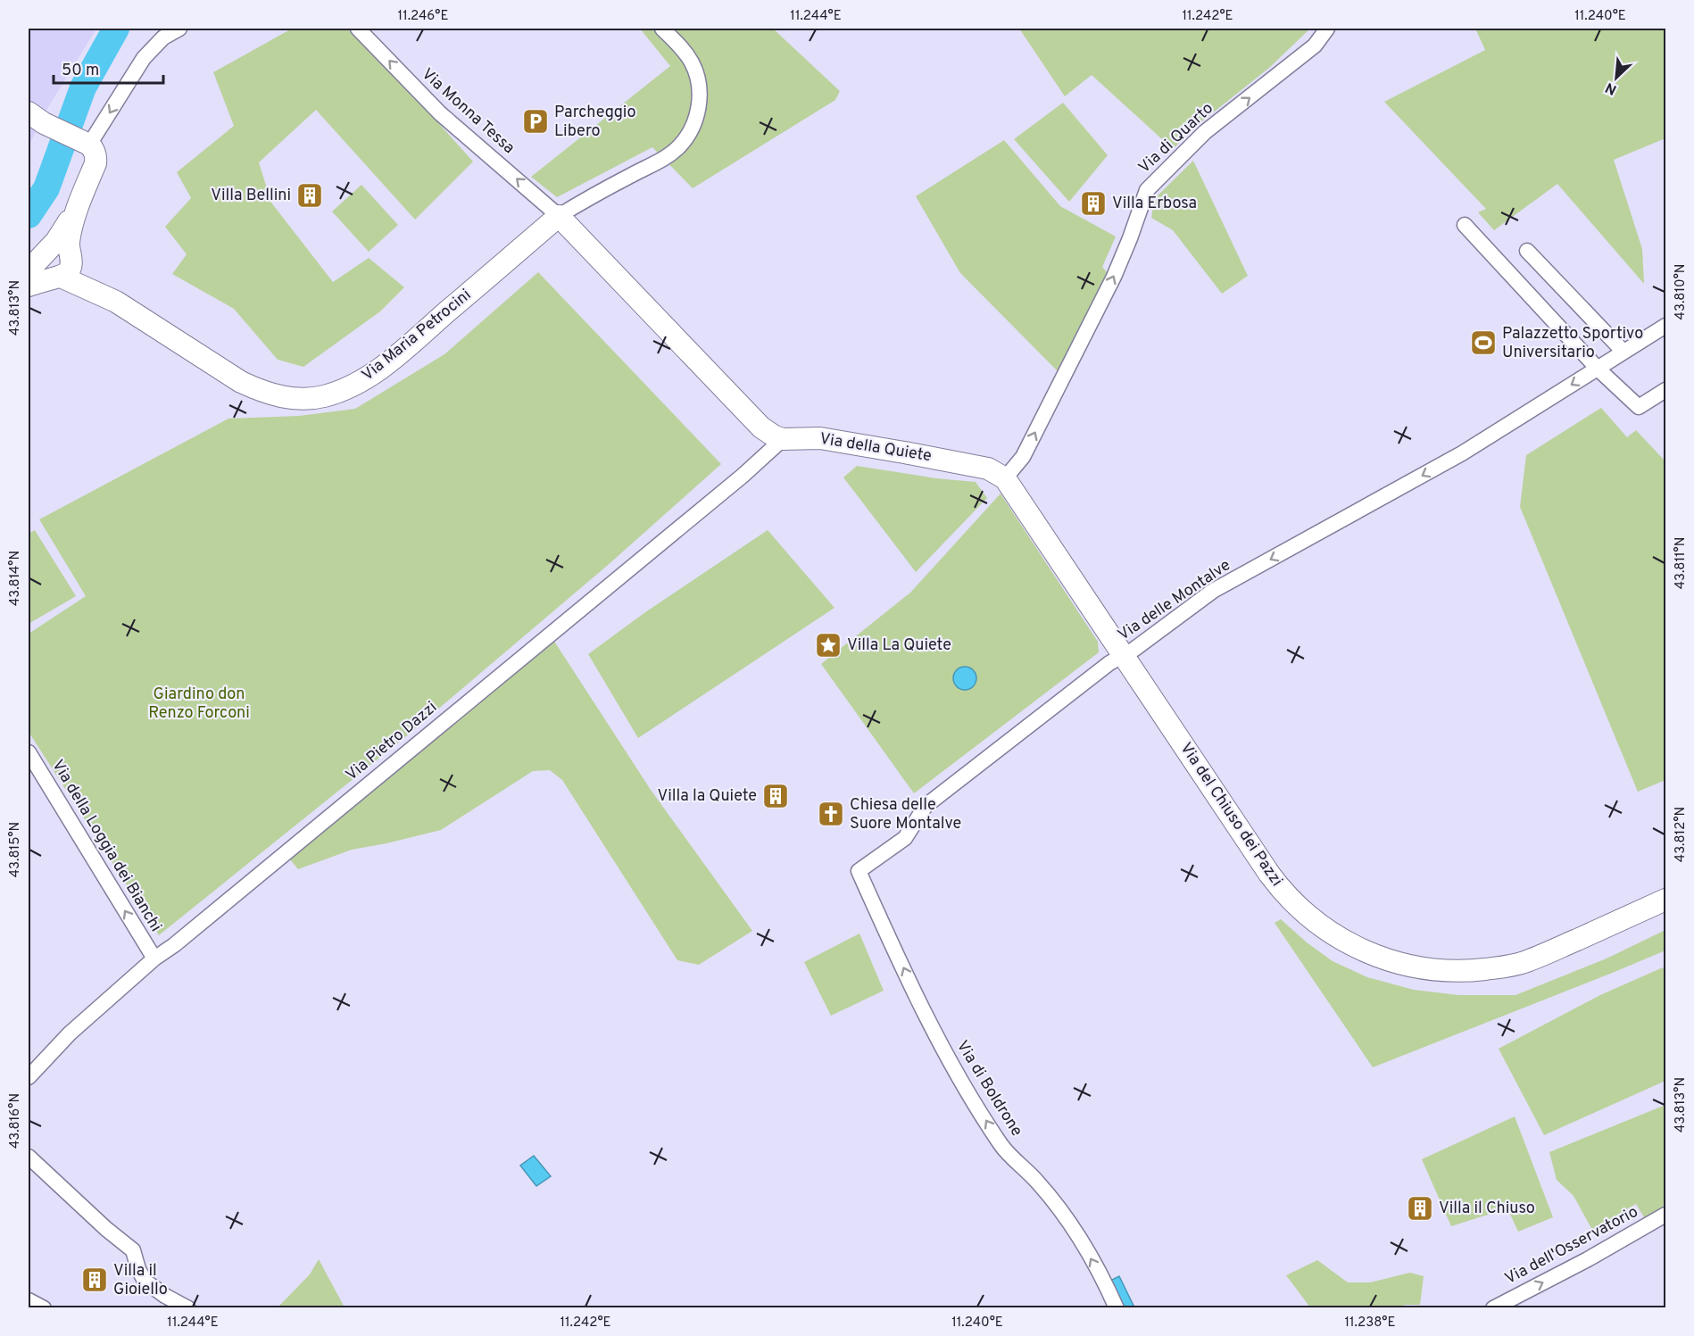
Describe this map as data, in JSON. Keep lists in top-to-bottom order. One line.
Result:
{"streets":{"main road":["Via Maria Petrocini","Via della Quiete","Via del Chiuso dei Pazzi"],"street":["Via Monna Tessa","Via di Quarto","Via delle Montalve","Via Pietro Dazzi","Via della Loggia dei Bianchi","Via di Boldrone","Via dell'Osservatorio"]},"crossings":[["Via Monna Tessa","Via Maria Petrocini"],["Via di Quarto","Via della Quiete"],["Via della Quiete","Via Pietro Dazzi"],["Via delle Montalve","Via del Chiuso dei Pazzi"],["Via delle Montalve","Via di Boldrone"],["Via Pietro Dazzi","Via della Loggia dei Bianchi"]],"one_way":["Via Monna Tessa","Via di Quarto","Via delle Montalve","Via della Loggia dei Bianchi","Via di Boldrone","Via dell'Osservatorio"],"parks":["Giardino don Renzo Forconi"],"places":{"parking":["Parcheggio Libero"],"building":["Villa Bellini","Villa Erbosa","Villa la Quiete","Villa il Chiuso","Villa il Gioiello"],"sports":["Palazzetto Sportivo Universitario"],"place":["Villa La Quiete"],"church":["Chiesa delle Suore Montalve"]},"scale_bar":"50 m","north":"bottom left","coordinates":["11.246°E","11.244°E","11.242°E","11.240°E","43.810°N","43.813°N","43.811°N","43.814°N","43.812°N","43.815°N","43.816°N","11.238°E"]}
